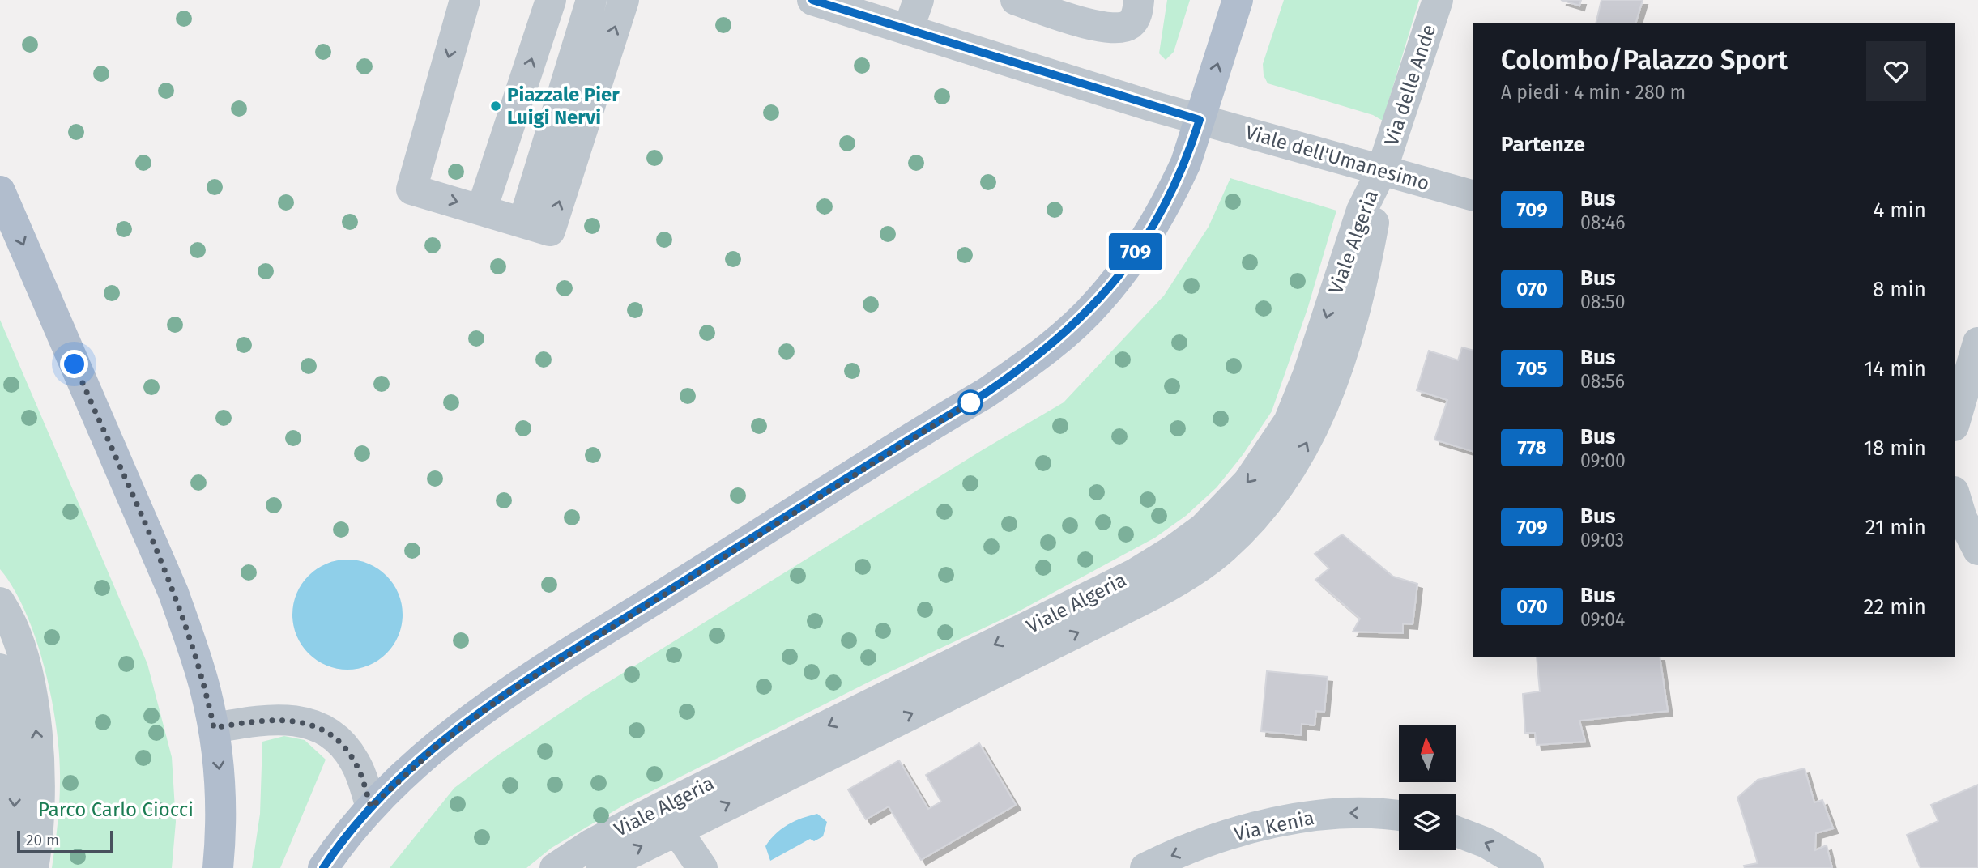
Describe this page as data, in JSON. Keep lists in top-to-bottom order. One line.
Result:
{"streets":{"street":["Via delle Ande","Viale dell'Umanesimo","Viale Algeria","Via Kenia"]},"crossings":[["Via delle Ande","Viale dell'Umanesimo"],["Via delle Ande","Viale Algeria"],["Viale dell'Umanesimo","Viale Algeria"]],"one_way":["Via Kenia"],"parks":["Parco Carlo Ciocci"],"places":["Piazzale Pier Luigi Nervi"],"lines":["bus line 709"],"scale_bar":"20 m","north":"top","page":{"on_map":"709","heading":[["Colombo/Palazzo Sport","A piedi · 4 min · 280 m"],"Partenze"],"list":[{"mark":"709","name":"Bus","note":"08:46","value":"4 min"},{"mark":"070","name":"Bus","note":"08:50","value":"8 min"},{"mark":"705","name":"Bus","note":"08:56","value":"14 min"},{"mark":"778","name":"Bus","note":"09:00","value":"18 min"},{"mark":"709","name":"Bus","note":"09:03","value":"21 min"},{"mark":"070","name":"Bus","note":"09:04","value":"22 min"}],"scale":"20 m"}}
